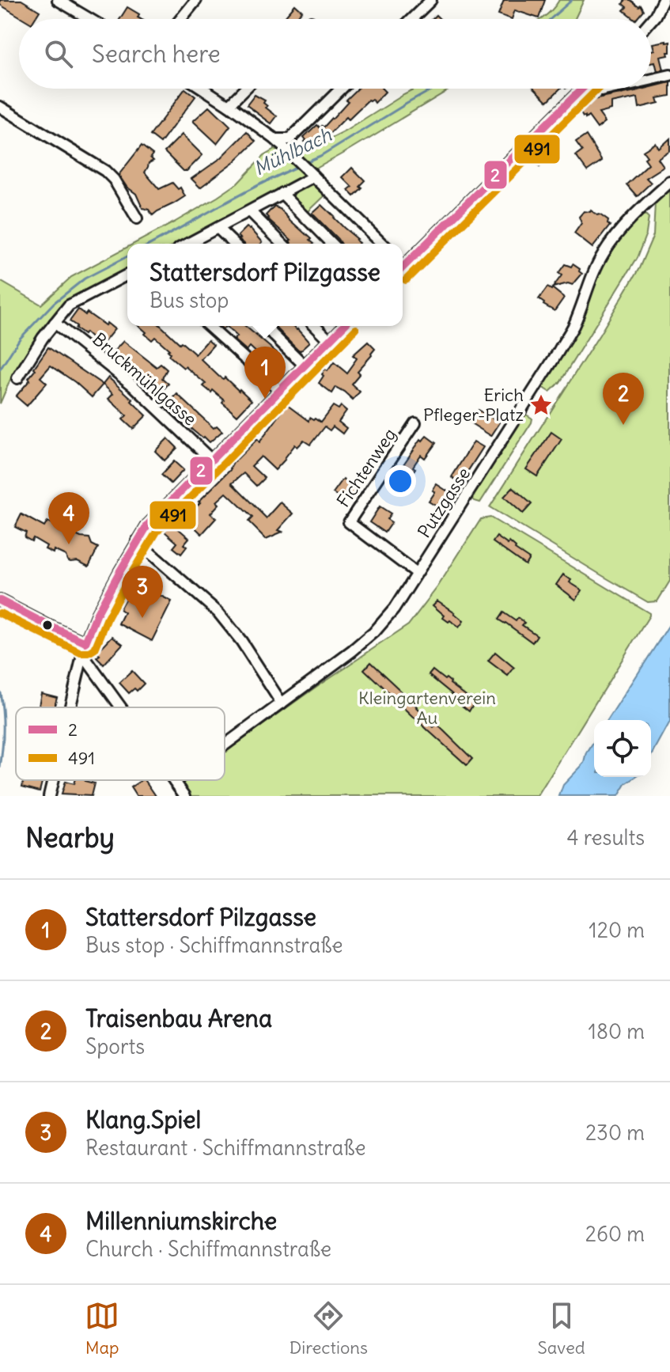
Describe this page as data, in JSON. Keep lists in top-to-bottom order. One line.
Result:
{"streets":{"street":["Bruckmühlgasse","Fichtenweg","Putzgasse"]},"crossings":[["Fichtenweg","Putzgasse"]],"water":["Mühlbach"],"parks":["Kleingartenverein Au"],"places":{"place":["Erich Pfleger-Platz"]},"lines":["transit line 2","transit line 491"],"legend":["2","491"],"page":{"search":"Search here","popup":["Stattersdorf Pilzgasse","Bus stop"],"pins":["1","2","4","3"],"heading":["Nearby","4 results"],"list":[{"mark":"1","name":"Stattersdorf Pilzgasse","note":"Bus stop · Schiffmannstraße","value":"120 m"},{"mark":"2","name":"Traisenbau Arena","note":"Sports","value":"180 m"},{"mark":"3","name":"Klang.Spiel","note":"Restaurant · Schiffmannstraße","value":"230 m"},{"mark":"4","name":"Millenniumskirche","note":"Church · Schiffmannstraße","value":"260 m"}],"nav":["Map","Directions","Saved"]}}
